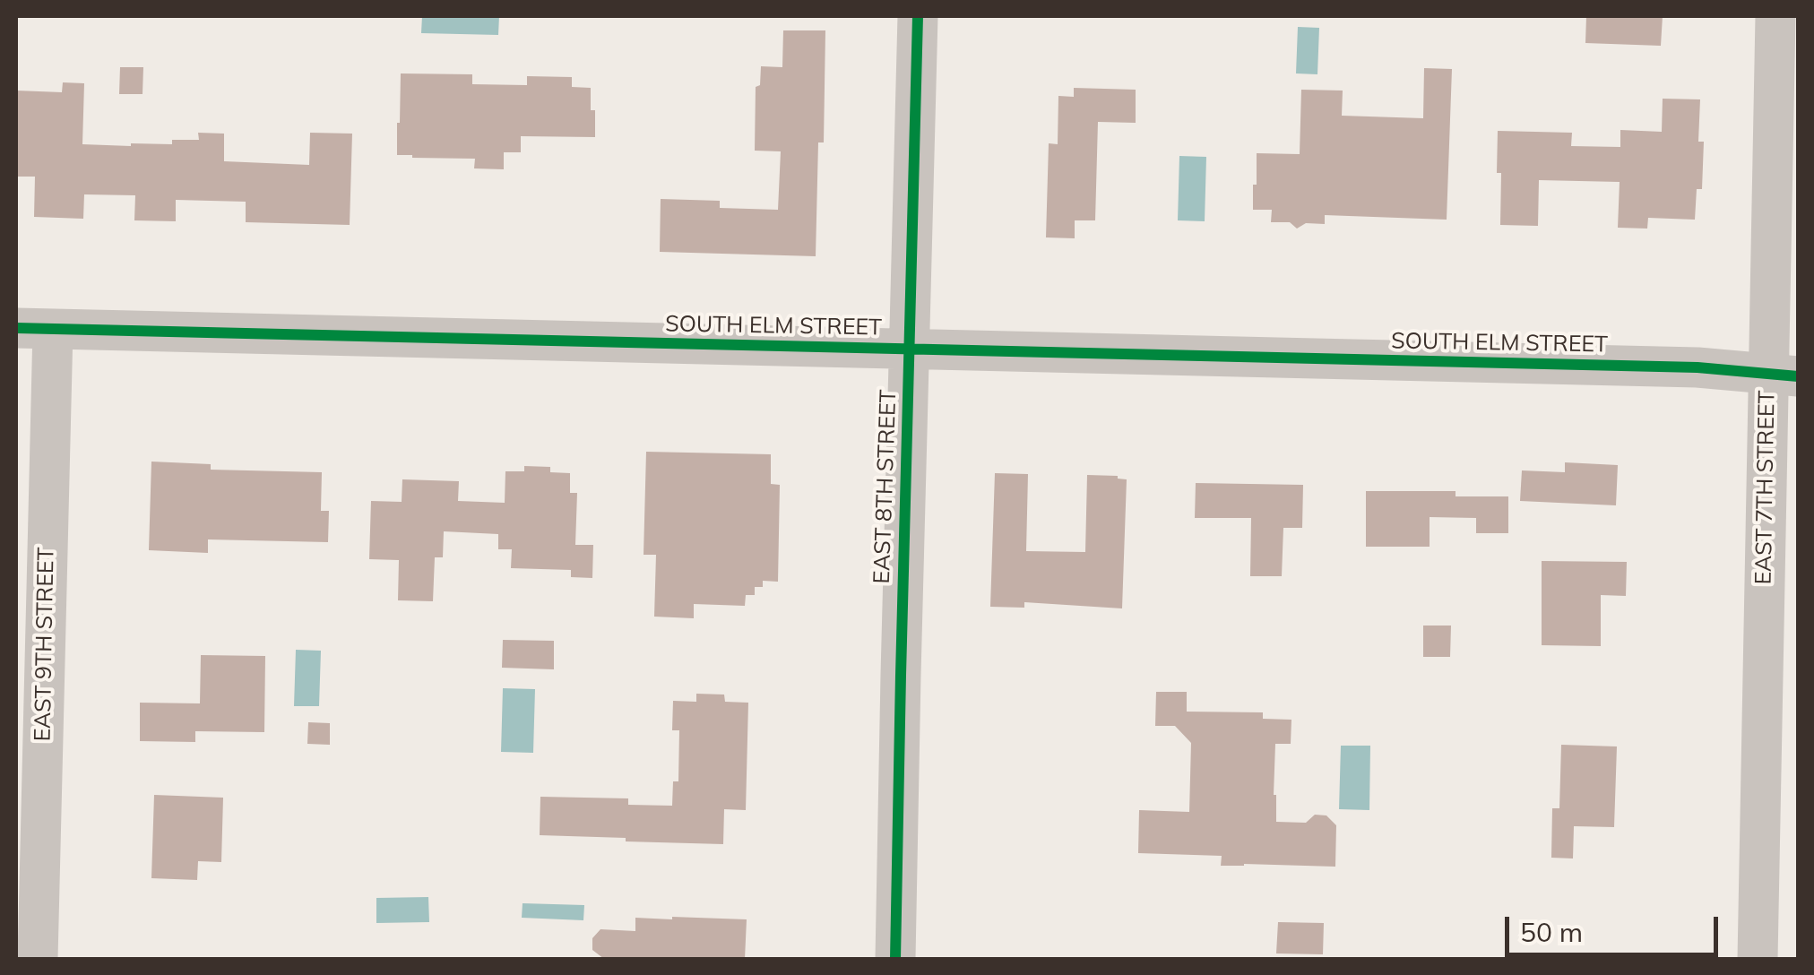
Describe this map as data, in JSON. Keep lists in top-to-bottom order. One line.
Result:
{"streets":{"street":["SOUTH ELM STREET","EAST 8TH STREET","EAST 7TH STREET","EAST 9TH STREET"]},"crossings":[["SOUTH ELM STREET","EAST 8TH STREET"],["SOUTH ELM STREET","EAST 7TH STREET"],["SOUTH ELM STREET","EAST 9TH STREET"]],"scale_bar":"50 m"}
